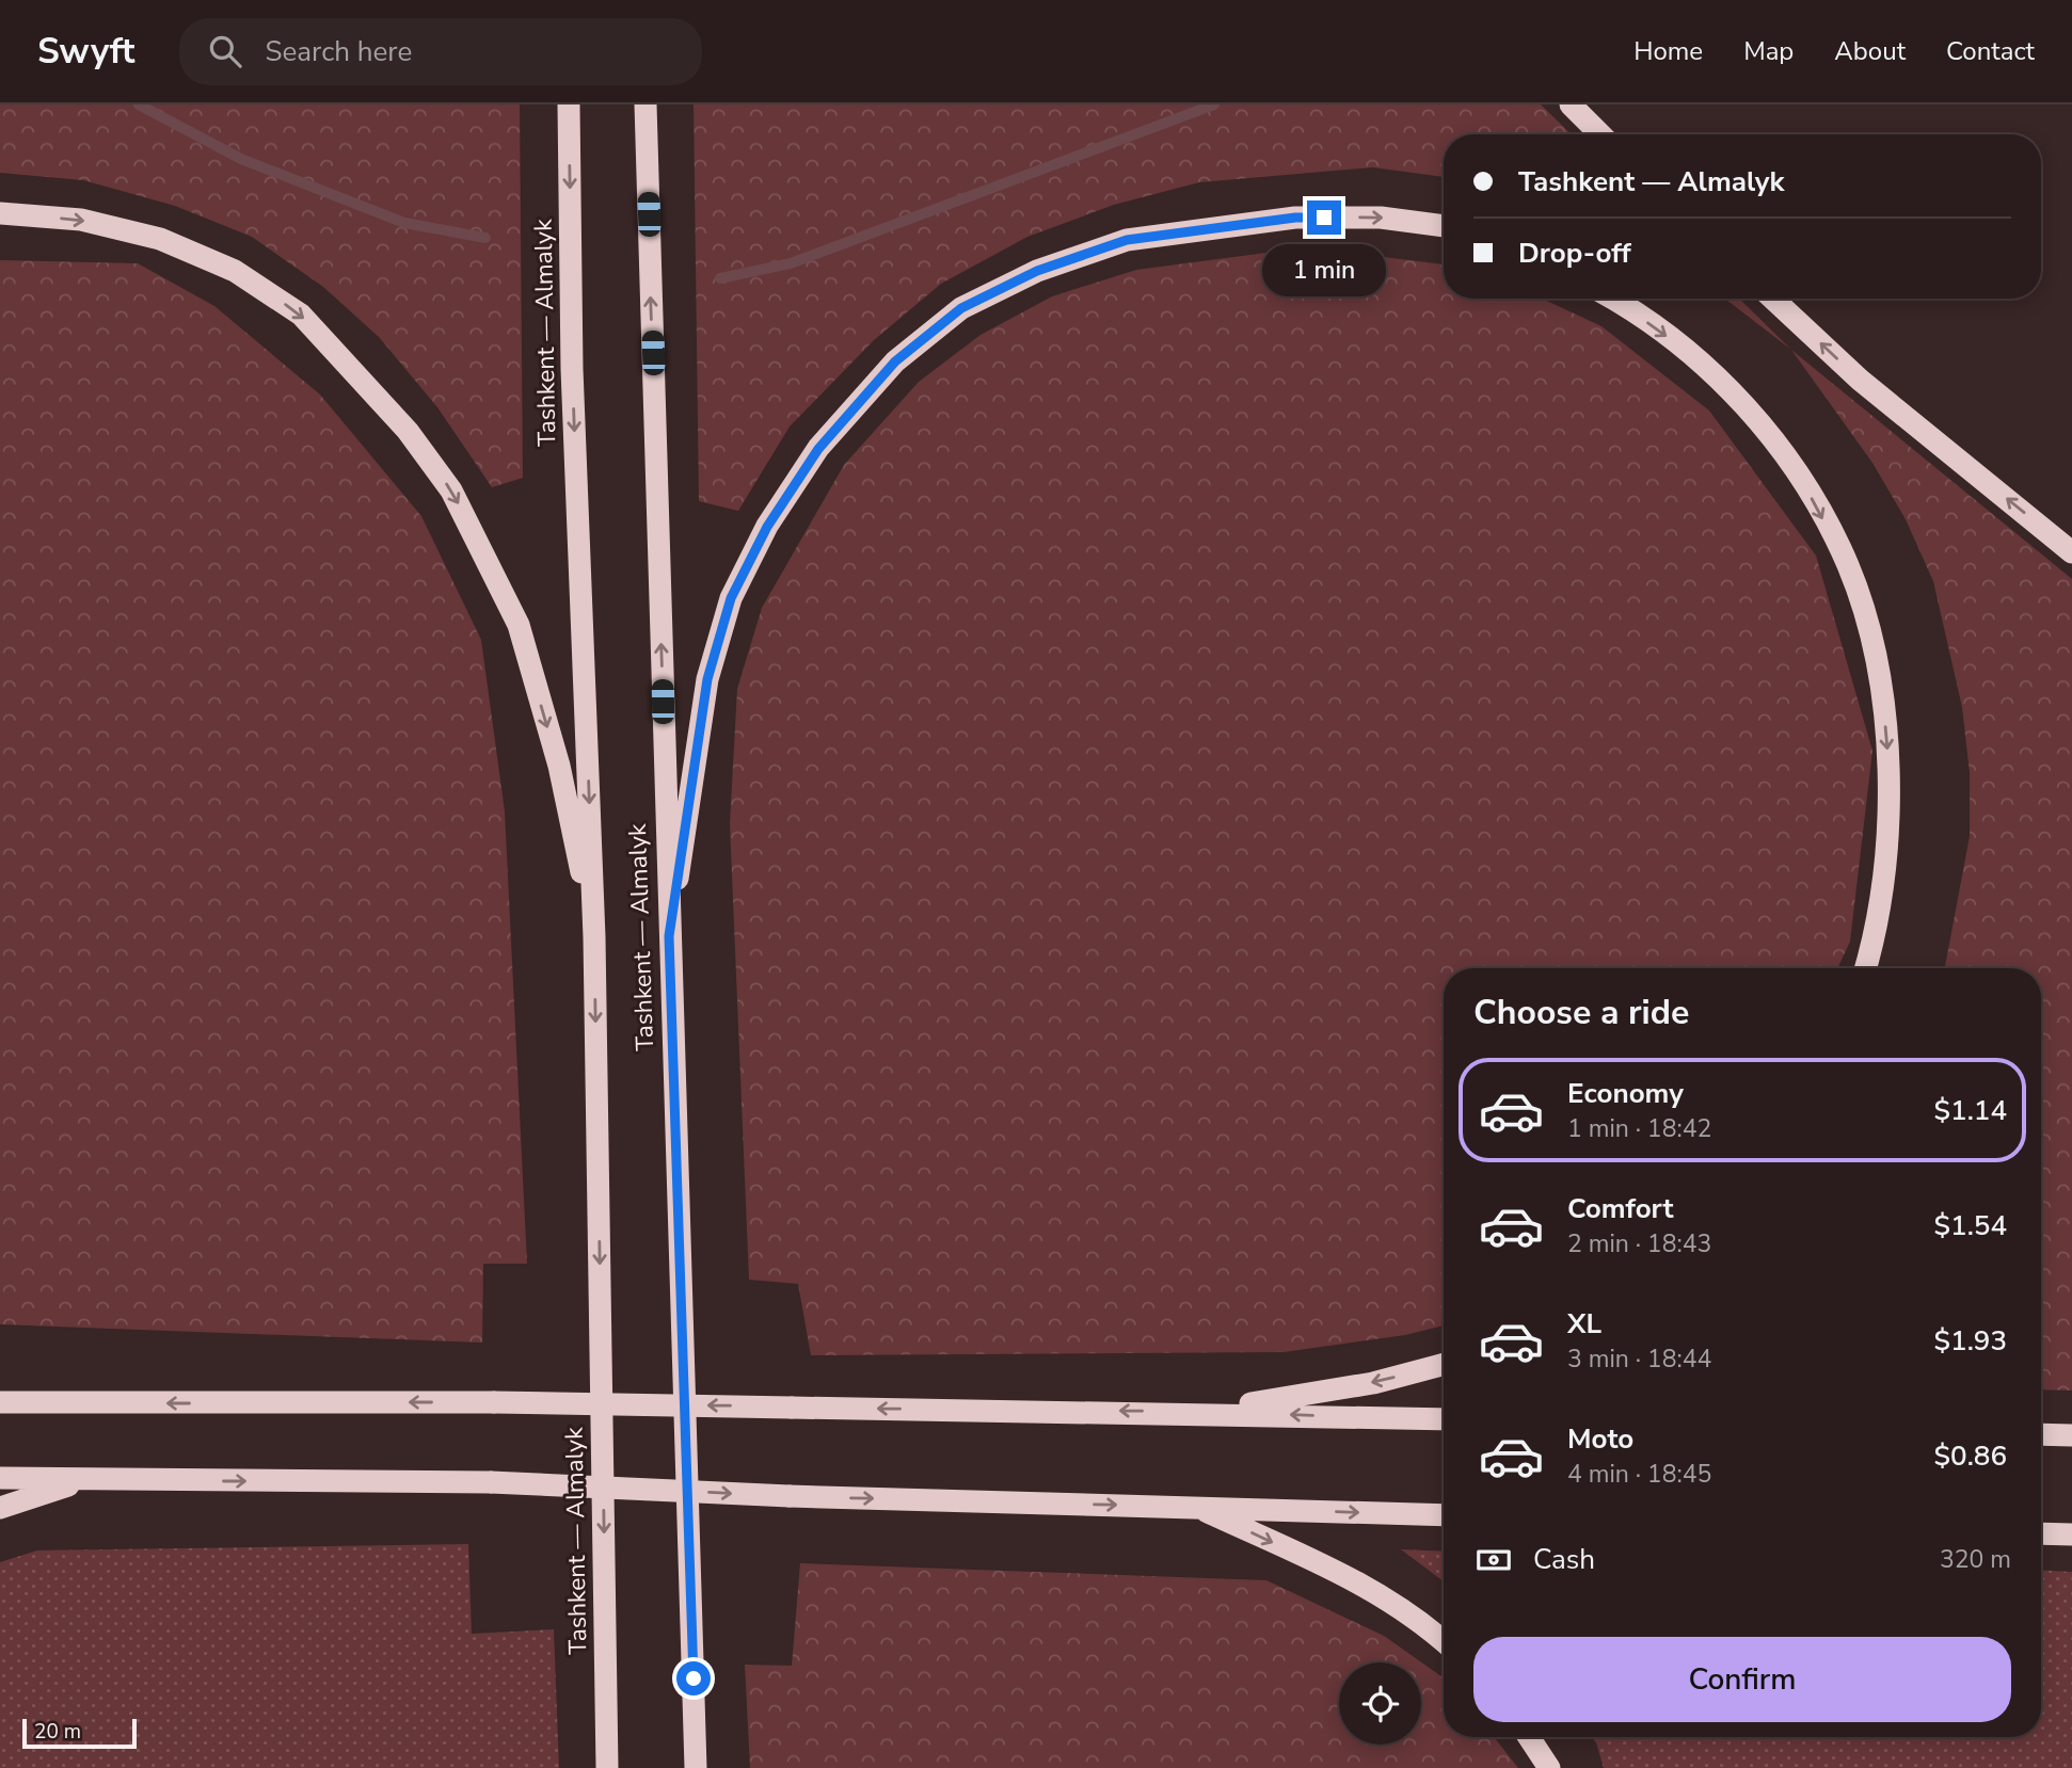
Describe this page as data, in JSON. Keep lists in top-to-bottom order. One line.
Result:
{"streets":{"highway":["Tashkent — Almalyk"]},"scale_bar":"20 m","page":{"header":"Swyft","search":"Search here","nav":["Home","Map","About","Contact"],"banner":["Tashkent — Almalyk","Drop-off"],"bubble":"1 min","heading":"Choose a ride","list":[{"name":"Economy","note":"1 min · 18:42","value":"$1.14"},{"name":"Comfort","note":"2 min · 18:43","value":"$1.54"},{"name":"XL","note":"3 min · 18:44","value":"$1.93"},{"name":"Moto","note":"4 min · 18:45","value":"$0.86"}],"pay":["Cash","320 m"],"buttons":"Confirm","scale":"20 m"}}
